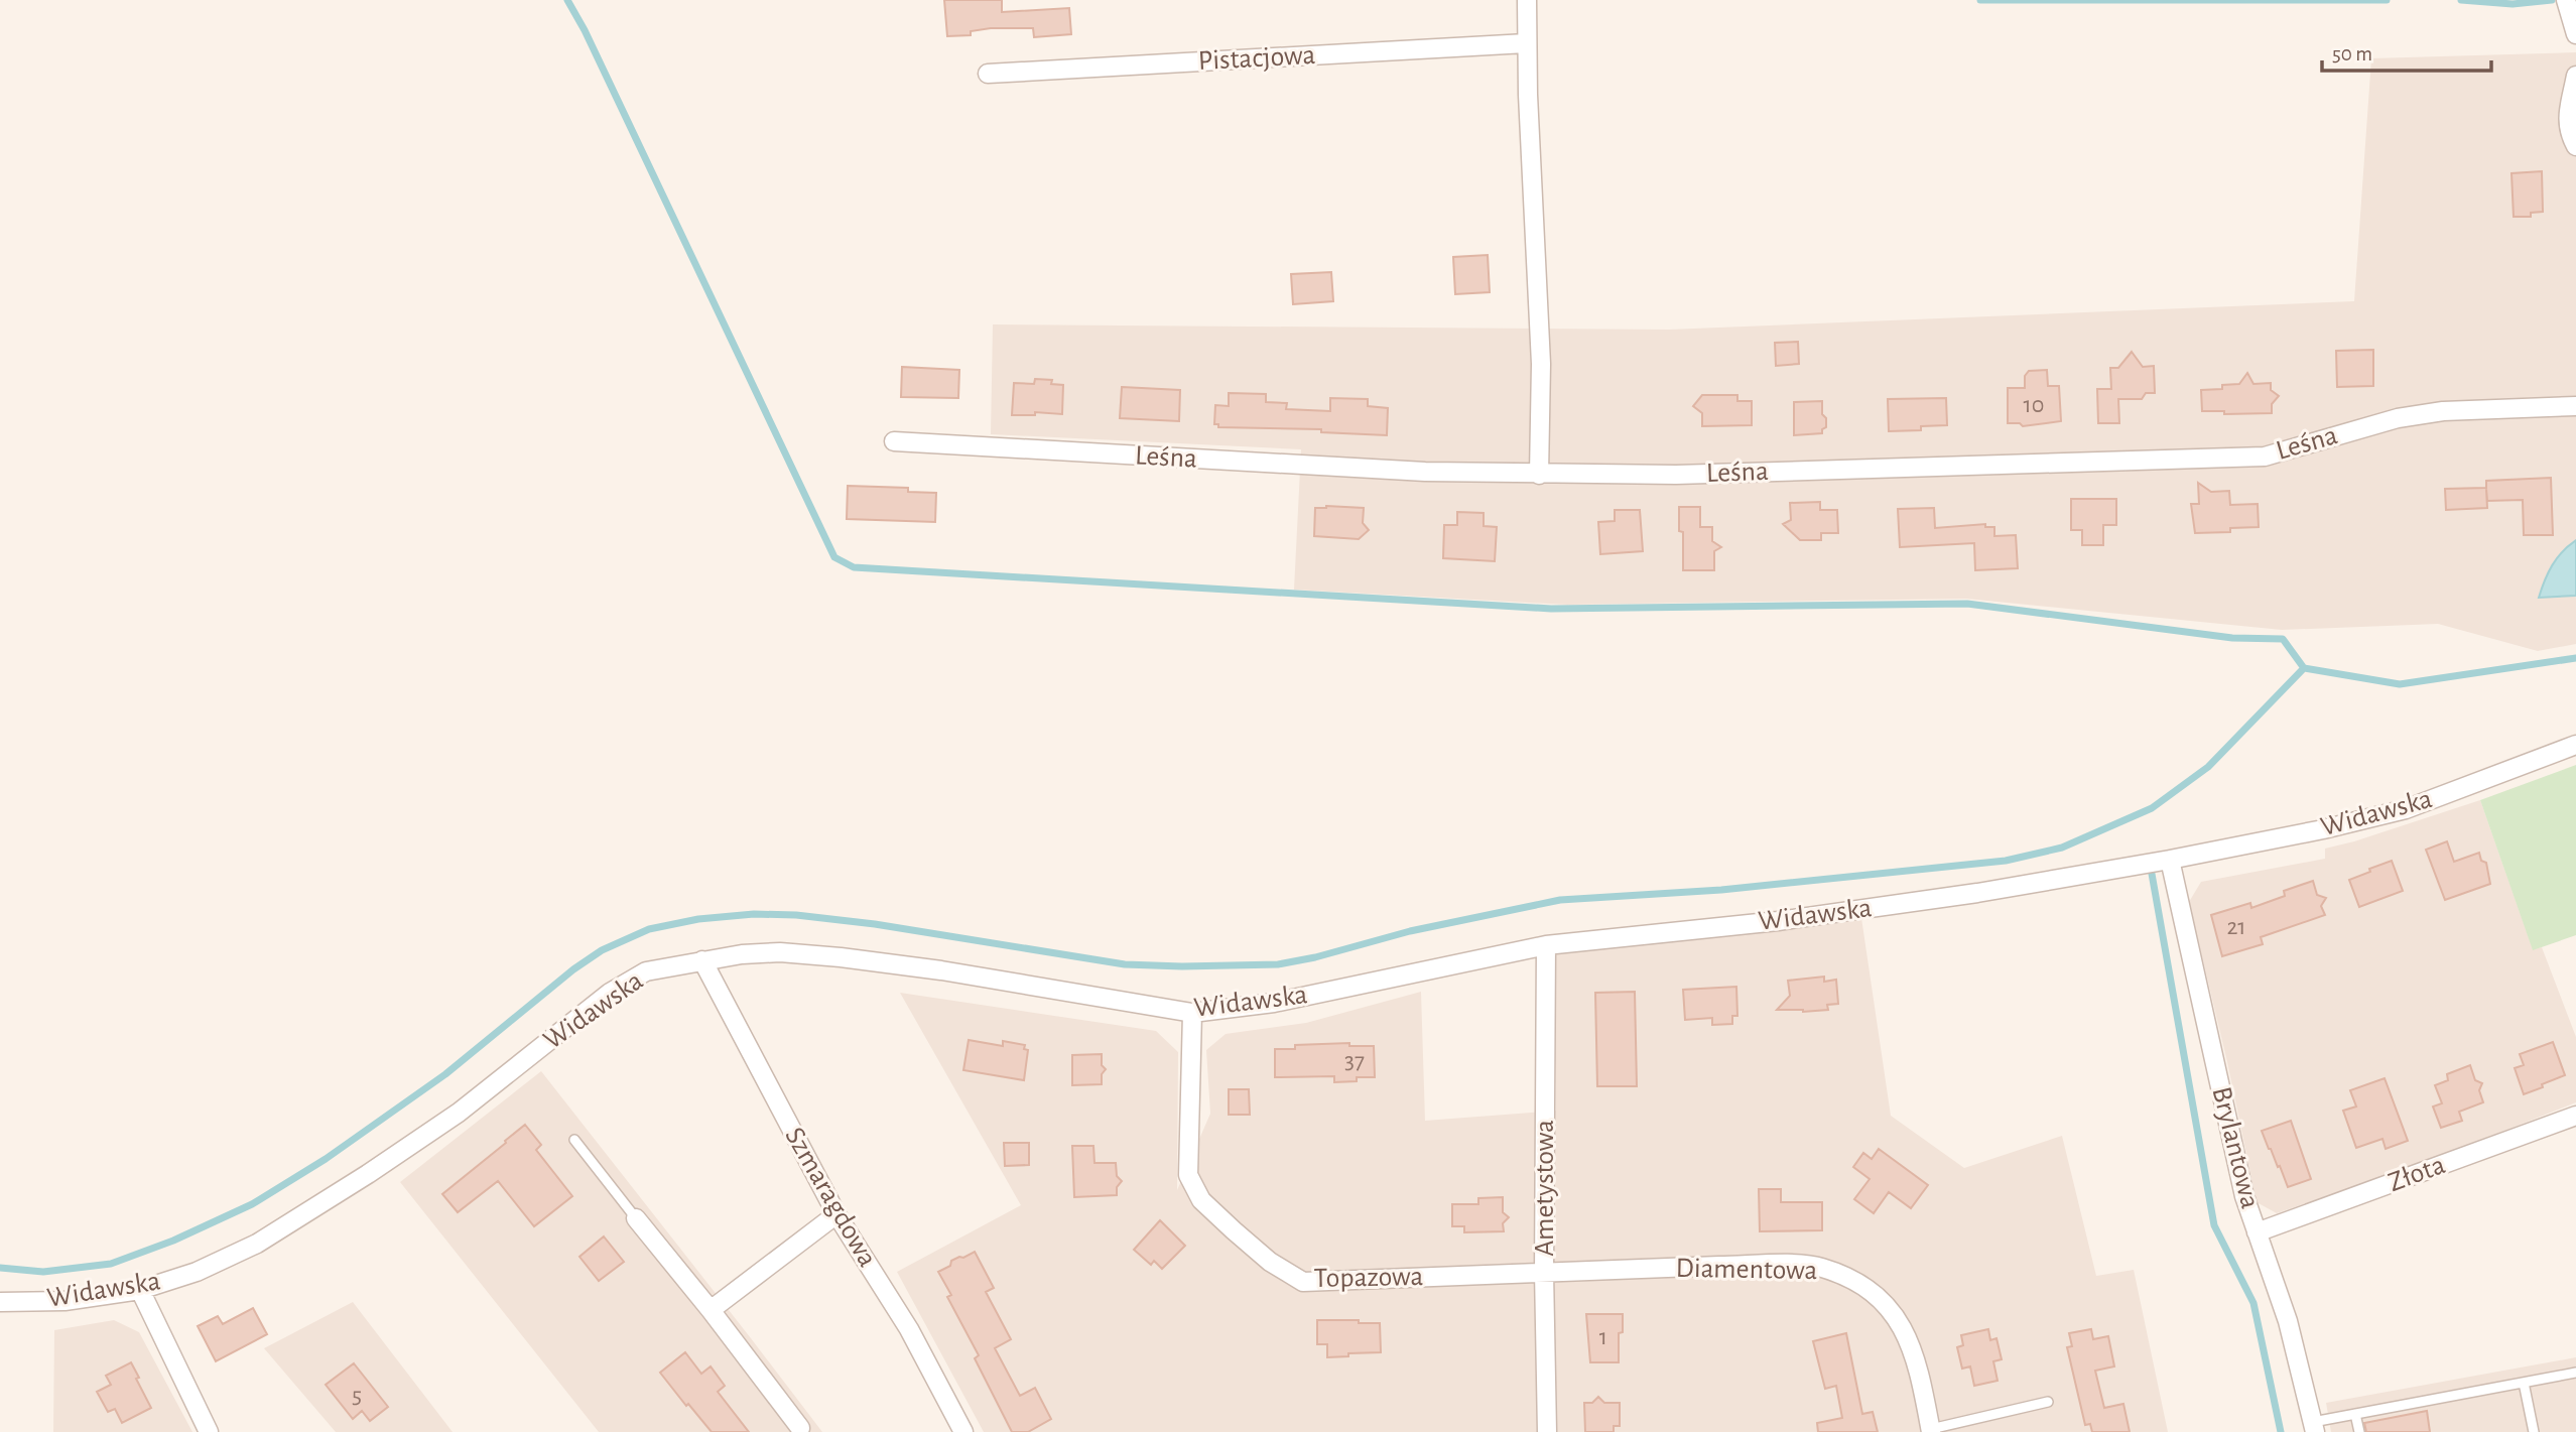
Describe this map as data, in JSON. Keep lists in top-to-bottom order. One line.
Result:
{"streets":{"street":["Pistacjowa","Leśna","Widawska","Brylantowa","Złota","Ametystowa","Szmaragdowa","Diamentowa","Topazowa"]},"crossings":[["Widawska","Brylantowa"],["Widawska","Ametystowa"],["Widawska","Szmaragdowa"],["Widawska","Topazowa"],["Brylantowa","Złota"],["Ametystowa","Diamentowa"],["Ametystowa","Topazowa"],["Diamentowa","Topazowa"]],"house_numbers":["10","21","37","1","5"],"scale_bar":"50 m"}
